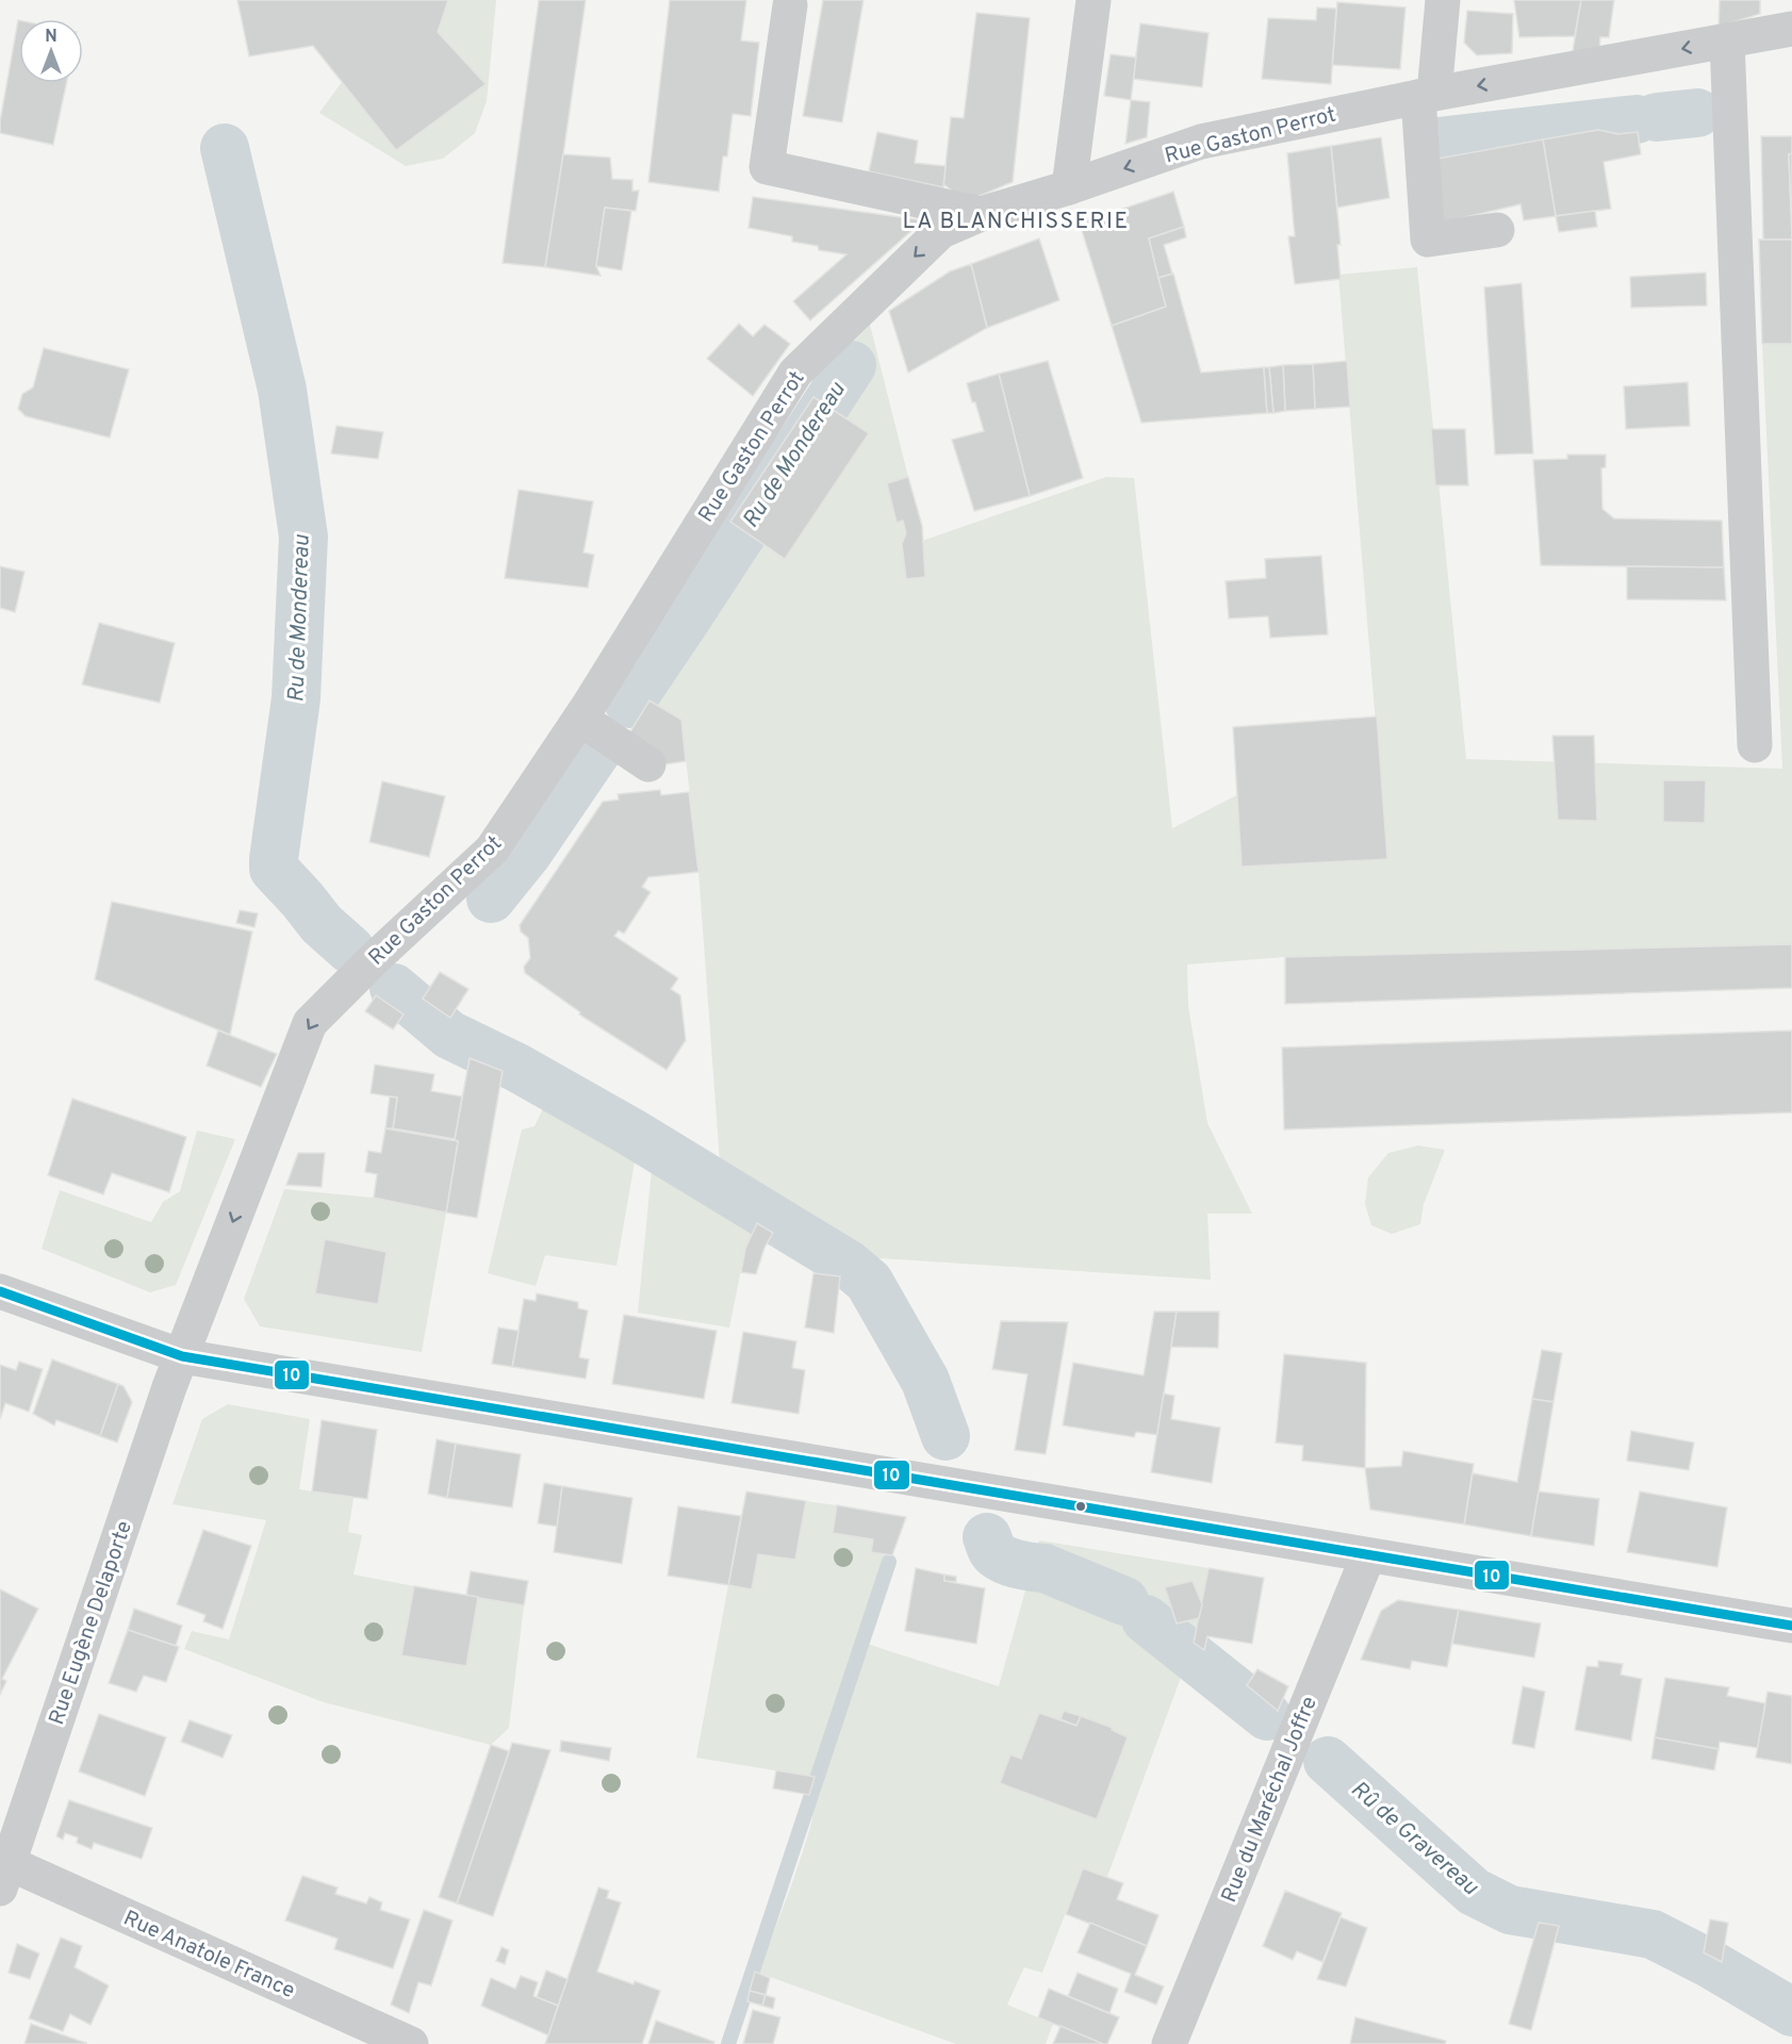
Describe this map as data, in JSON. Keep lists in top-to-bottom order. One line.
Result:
{"streets":{"street":["Rue Gaston Perrot","Rue Eugène Delaporte","Rue du Maréchal Joffre","Rue Anatole France"]},"crossings":[["Rue Gaston Perrot","Rue Eugène Delaporte"],["Rue Eugène Delaporte","Rue Anatole France"]],"one_way":["Rue Gaston Perrot"],"districts":["LA BLANCHISSERIE"],"water":["Ru de Mondereau","Rû de Gravereau"],"lines":["transit line 10"],"north":"top"}
